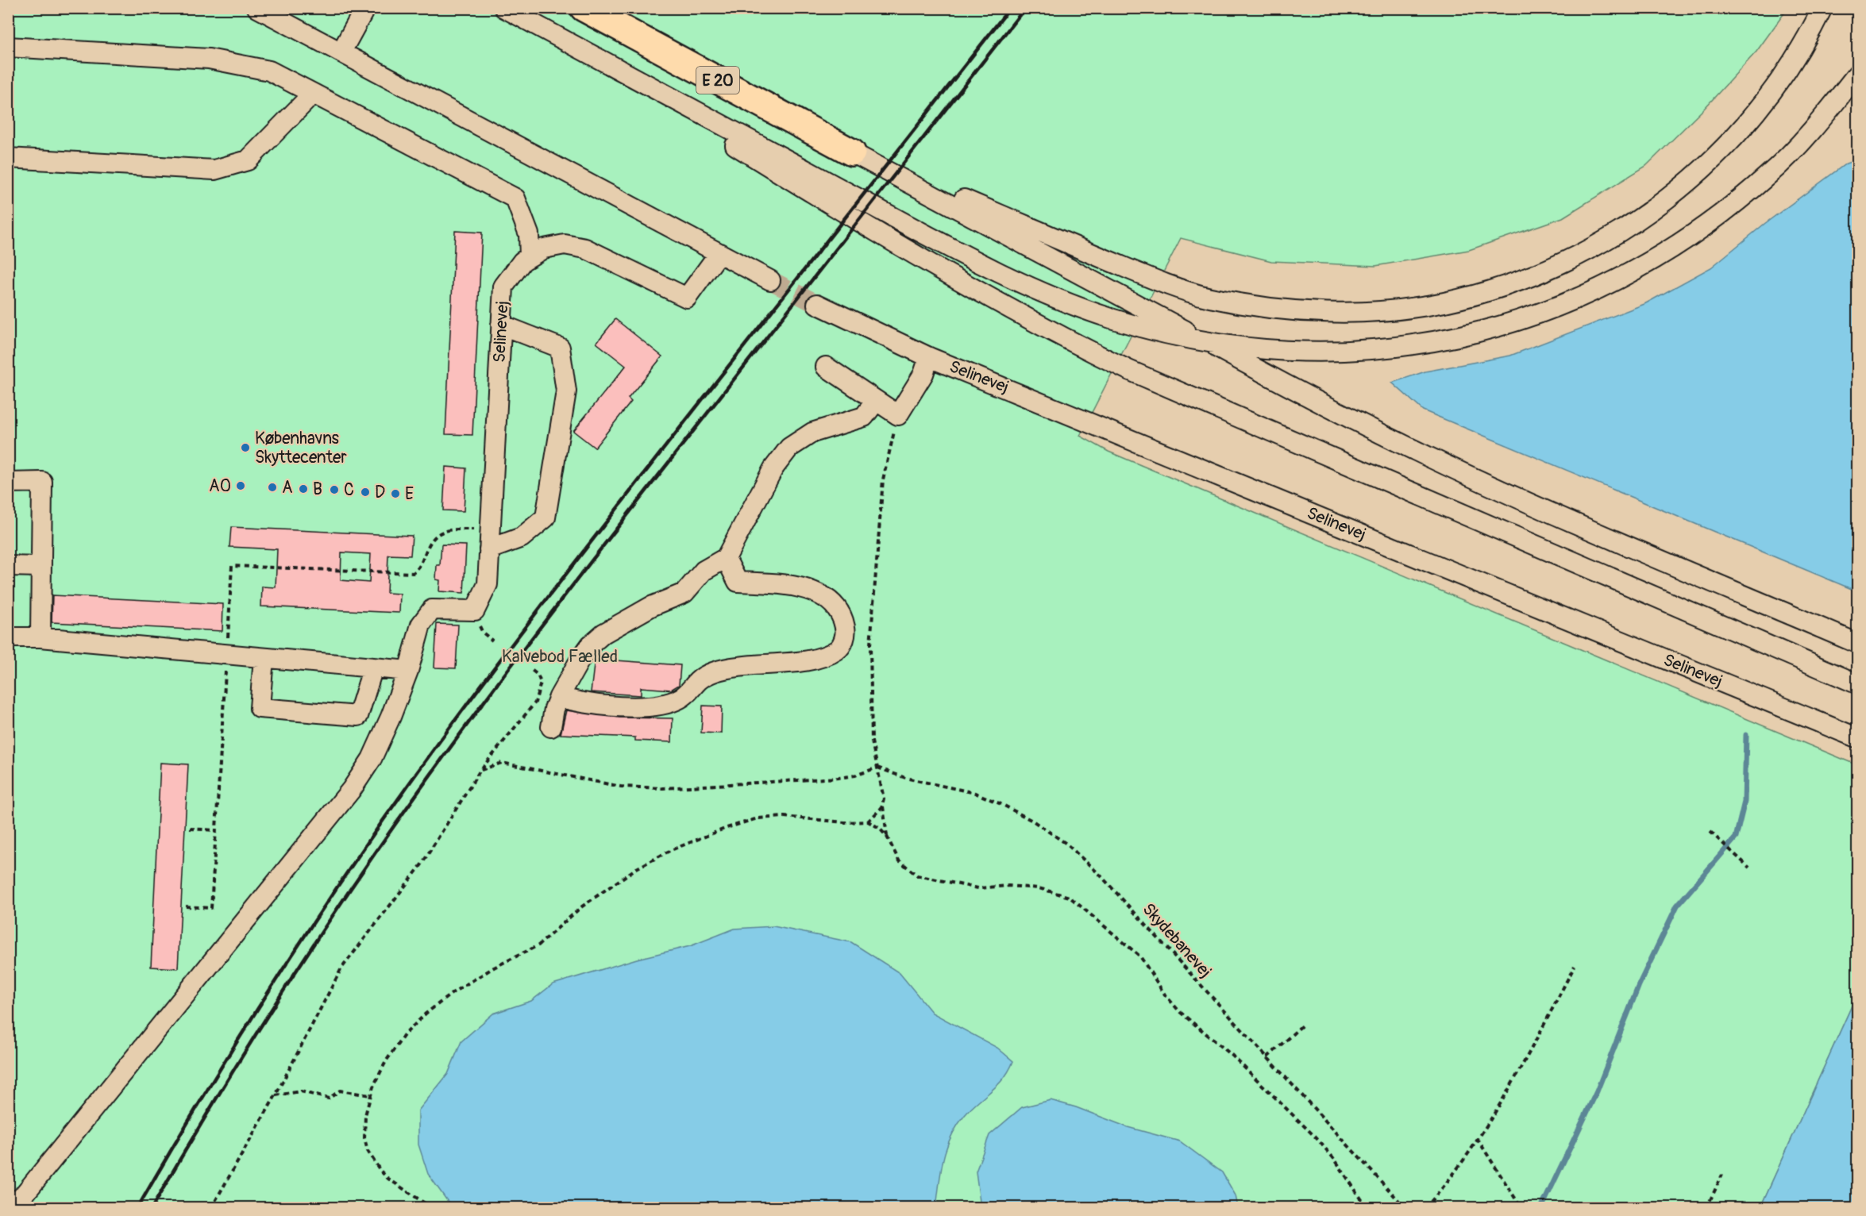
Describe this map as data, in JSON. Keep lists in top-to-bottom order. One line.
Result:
{"streets":{"highway":["E 20"],"street":["Selinevej"],"path":["Skydebanevej"]},"parks":["Kalvebod Fælled"],"places":["Københavns Skyttecenter","A0","A","B","C","D","E"]}
